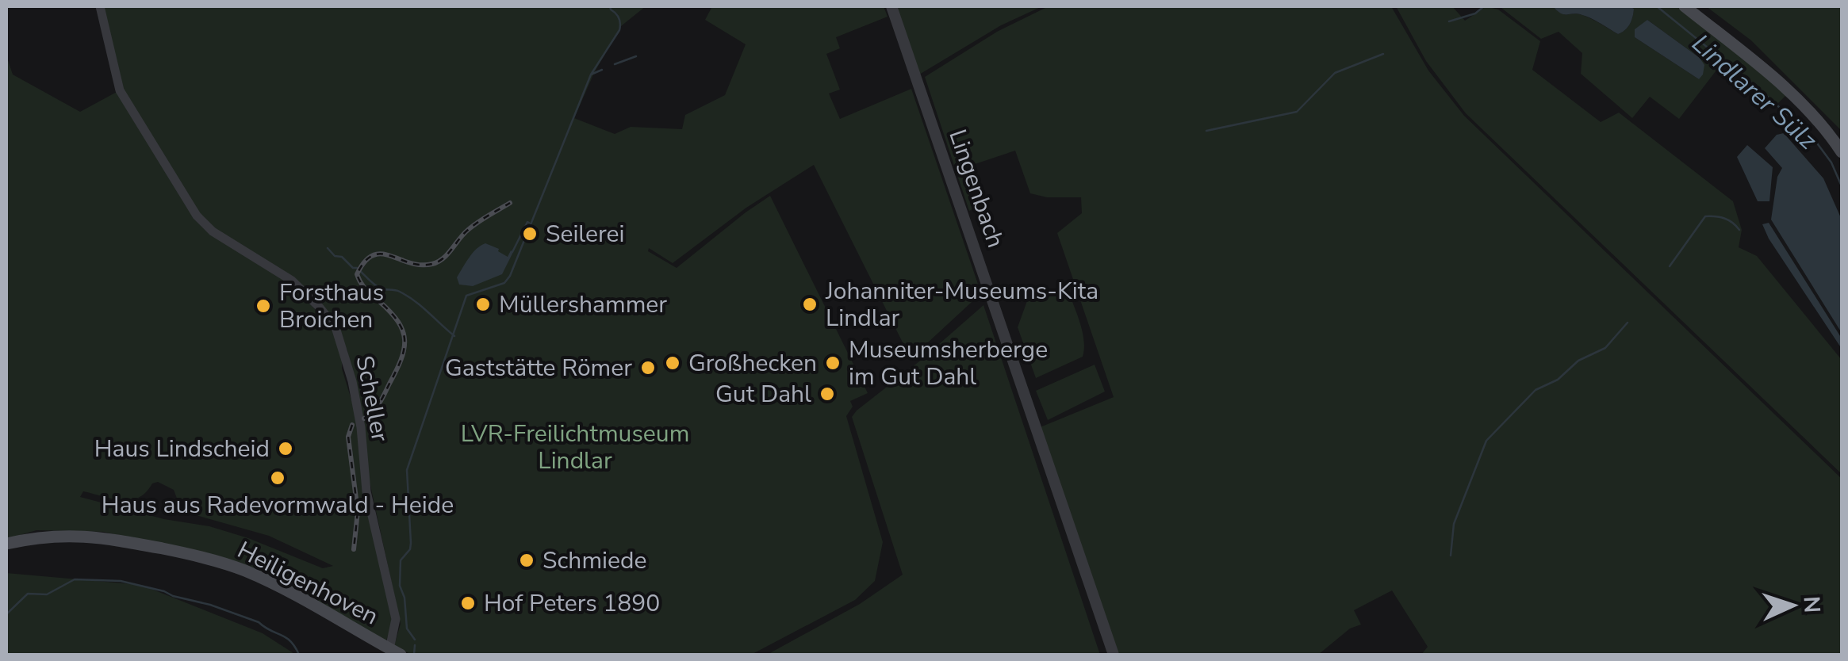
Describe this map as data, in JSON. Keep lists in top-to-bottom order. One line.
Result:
{"streets":{"main road":["Heiligenhoven"],"street":["Lingenbach","Scheller"]},"crossings":[["Scheller","Heiligenhoven"]],"water":["Lindlarer Sülz"],"parks":["LVR-Freilichtmuseum Lindlar"],"places":["Seilerei","Müllershammer","Johanniter-Museums-Kita Lindlar","Forsthaus Broichen","Großhecken","Museumsherberge im Gut Dahl","Gaststätte Römer","Gut Dahl","Haus Lindscheid","Haus aus Radevormwald - Heide","Schmiede","Hof Peters 1890"],"north":"right"}
